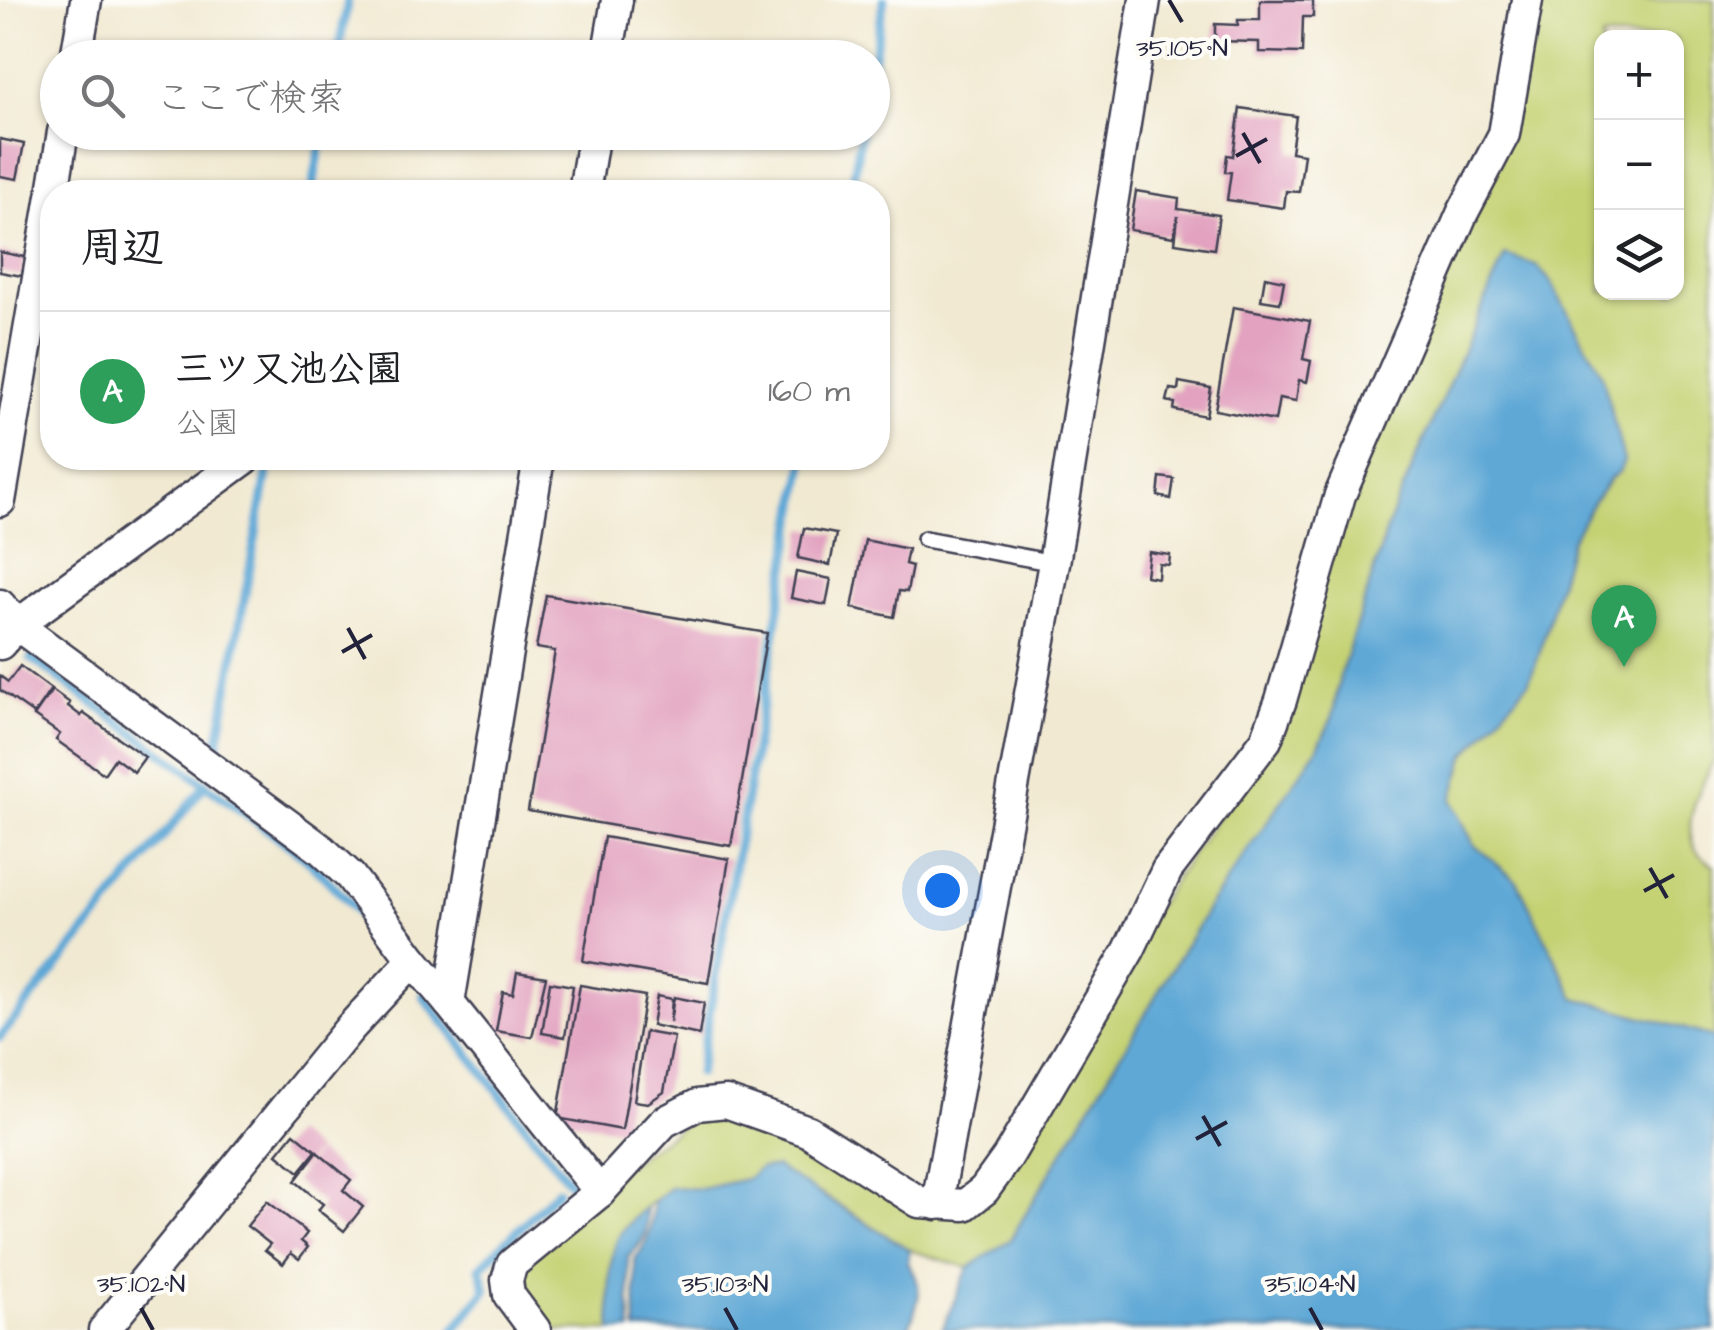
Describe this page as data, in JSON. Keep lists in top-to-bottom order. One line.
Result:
{"page":{"map_buttons":["+","−"],"search":"ここで検索","heading":"周辺","list":[{"mark":"A","name":"三ツ又池公園","note":"公園","value":"160 m"}],"pins":"A"},"coordinates":["35.105°N","35.102°N","35.103°N","35.104°N"]}
